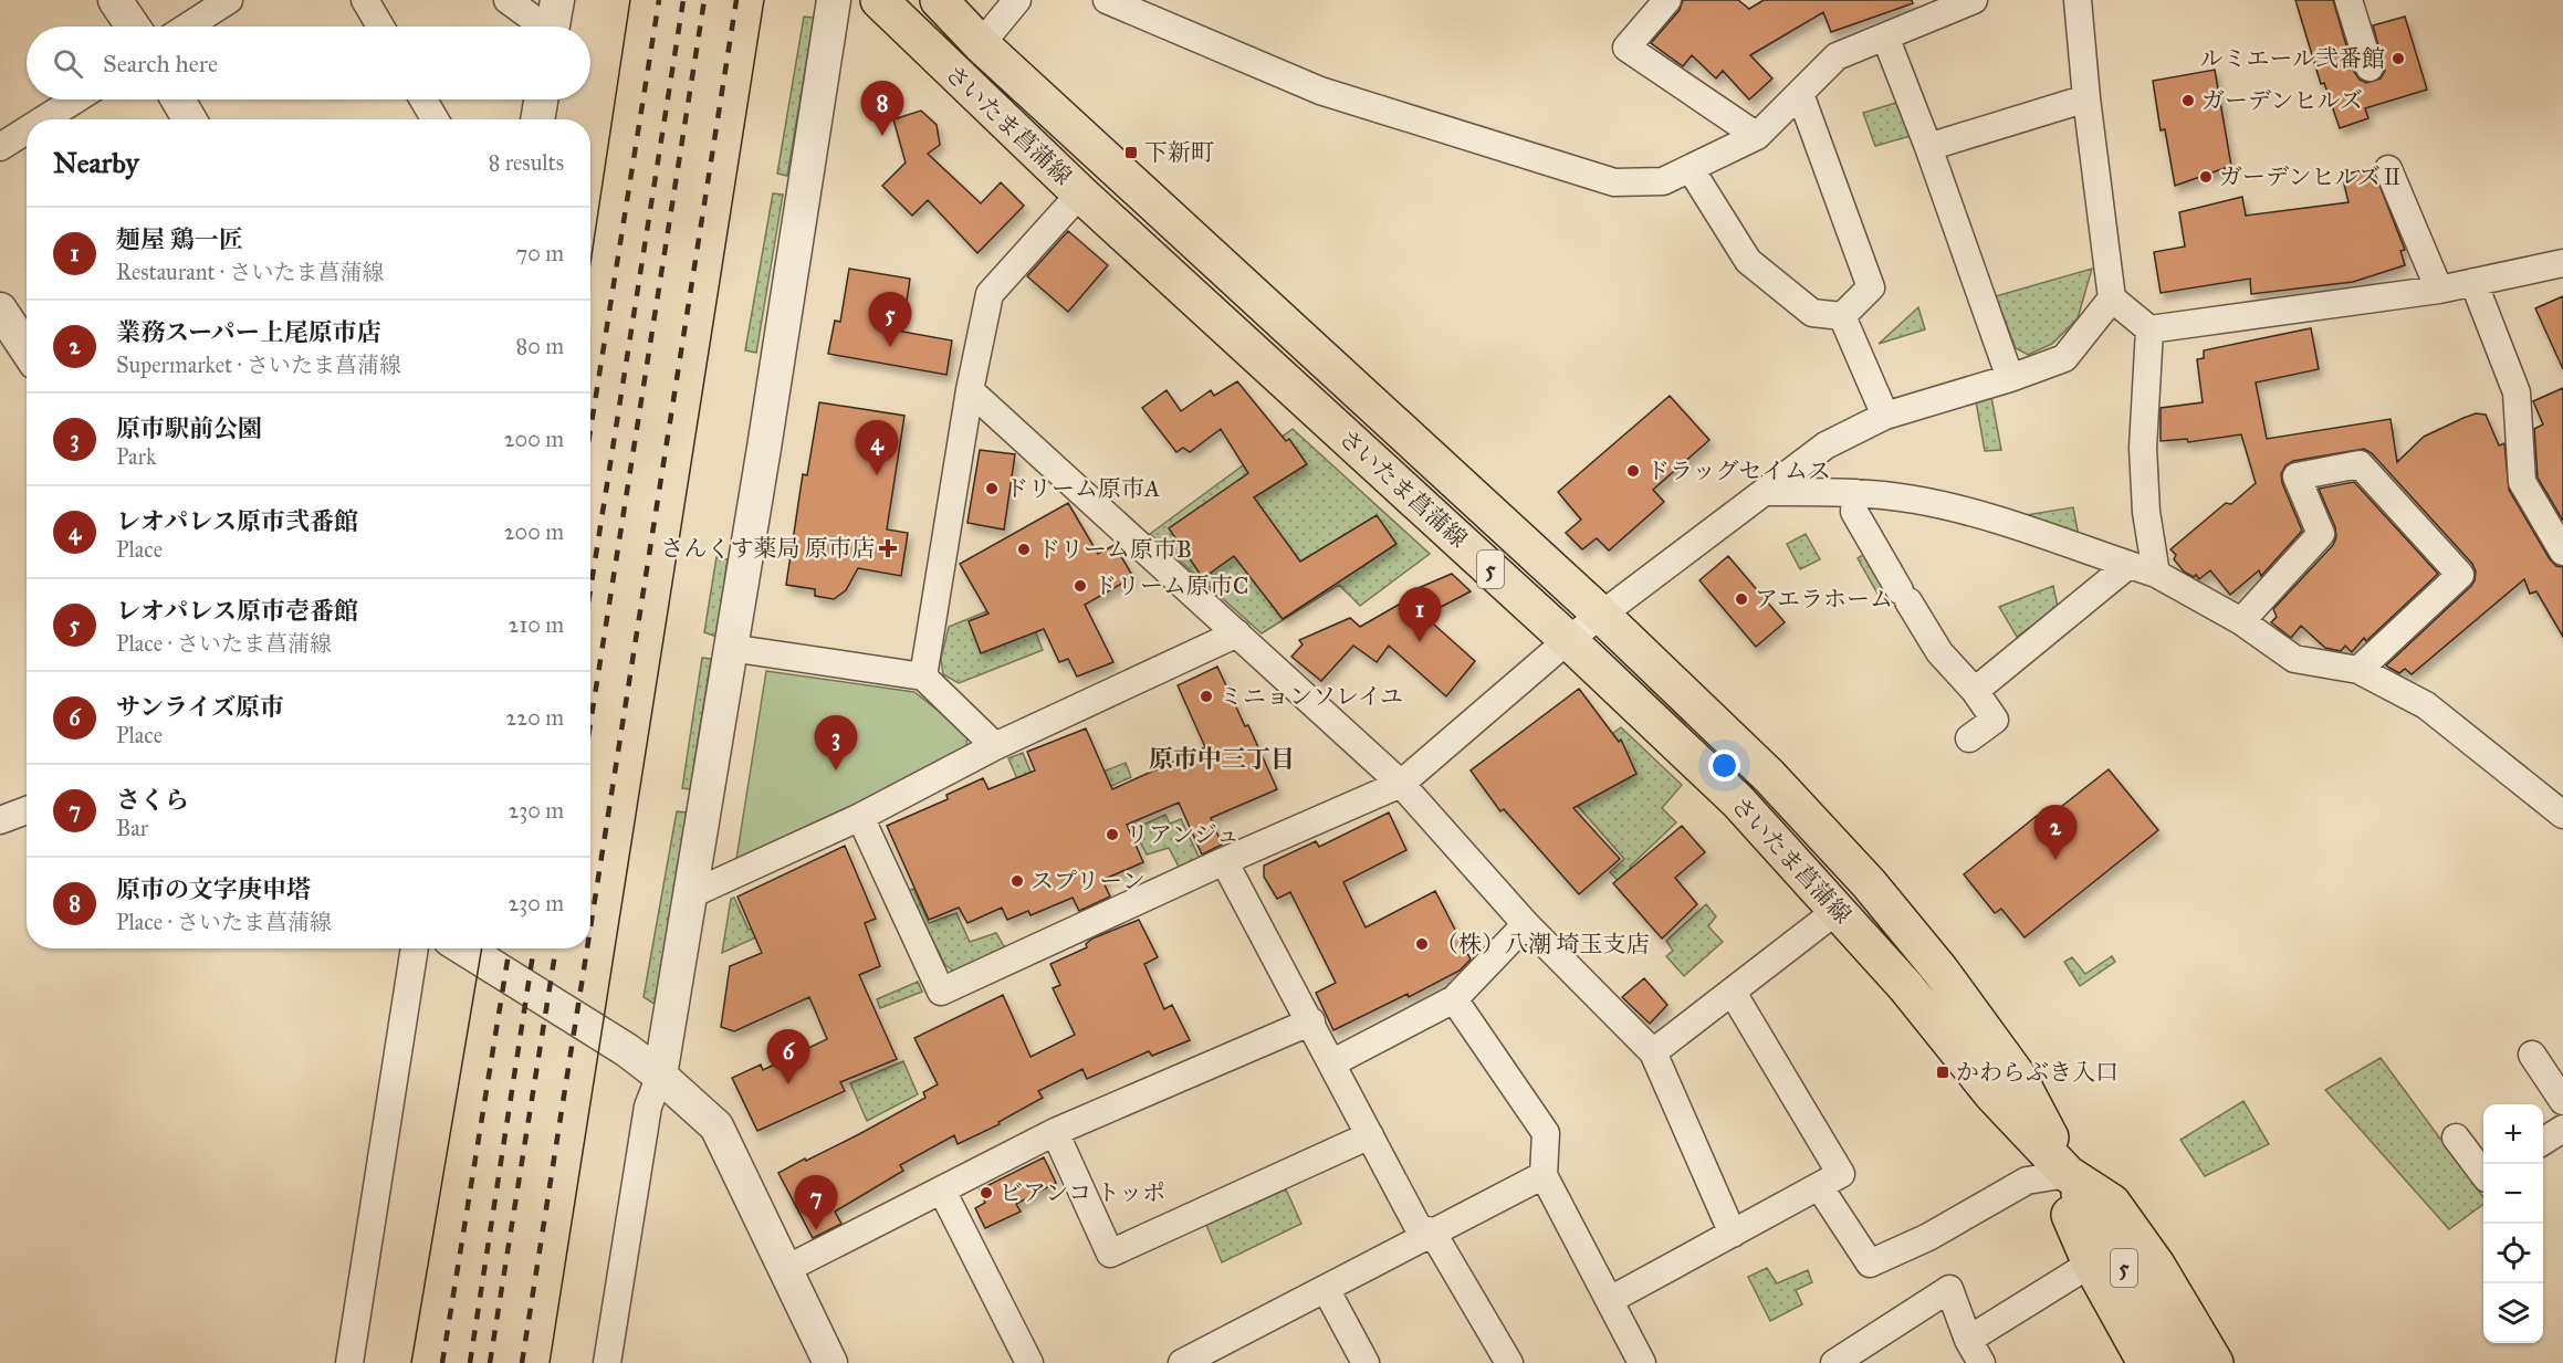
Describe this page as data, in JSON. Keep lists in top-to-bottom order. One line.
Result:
{"streets":{"main road":["さいたま菖蒲線","5"]},"crossings":[["さいたま菖蒲線","5"]],"districts":["原市中三丁目"],"places":{"other":["ルミエール弐番館","ガーデンヒルズ","ガーデンヒルズⅡ","ドラッグセイムス","ドリーム原市A","ドリーム原市B","ドリーム原市C","アエラホーム","ミニョンソレイユ","リアンジュ","スプリーン","（株）八潮 埼玉支店","ビアンコ トッポ"],"transit":["下新町","かわらぶき入口"],"health":["さんくす薬局 原市店"]},"page":{"search":"Search here","pins":["8","5","4","1","3","2","6","7"],"heading":["Nearby","8 results"],"list":[{"mark":"1","name":"麺屋 鶏一匠","note":"Restaurant · さいたま菖蒲線","value":"70 m"},{"mark":"2","name":"業務スーパー上尾原市店","note":"Supermarket · さいたま菖蒲線","value":"80 m"},{"mark":"3","name":"原市駅前公園","note":"Park","value":"200 m"},{"mark":"4","name":"レオパレス原市弐番館","note":"Place","value":"200 m"},{"mark":"5","name":"レオパレス原市壱番館","note":"Place · さいたま菖蒲線","value":"210 m"},{"mark":"6","name":"サンライズ原市","note":"Place","value":"220 m"},{"mark":"7","name":"さくら","note":"Bar","value":"230 m"},{"mark":"8","name":"原市の文字庚申塔","note":"Place · さいたま菖蒲線","value":"230 m"}],"map_buttons":["+","−"]}}
